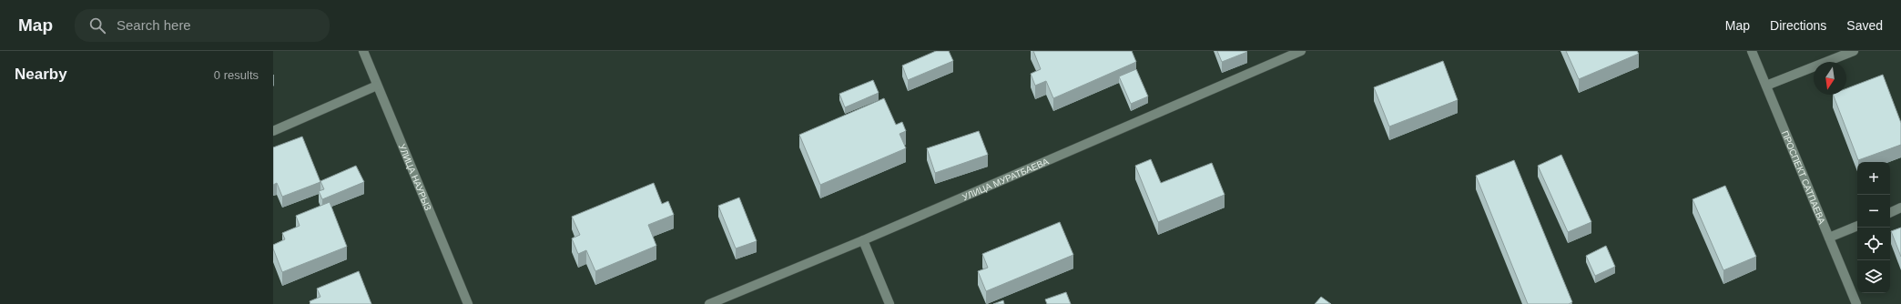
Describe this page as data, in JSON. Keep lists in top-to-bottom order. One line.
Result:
{"streets":{"street":["УЛИЦА НАУРЫЗ","ПРОСПЕКТ САТПАЕВА","УЛИЦА МУРАТБАЕВА"]},"north":"bottom","page":{"header":"Map","search":"Search here","nav":["Map","Directions","Saved"],"heading":["Nearby","0 results"],"map_buttons":["+","−"]}}
